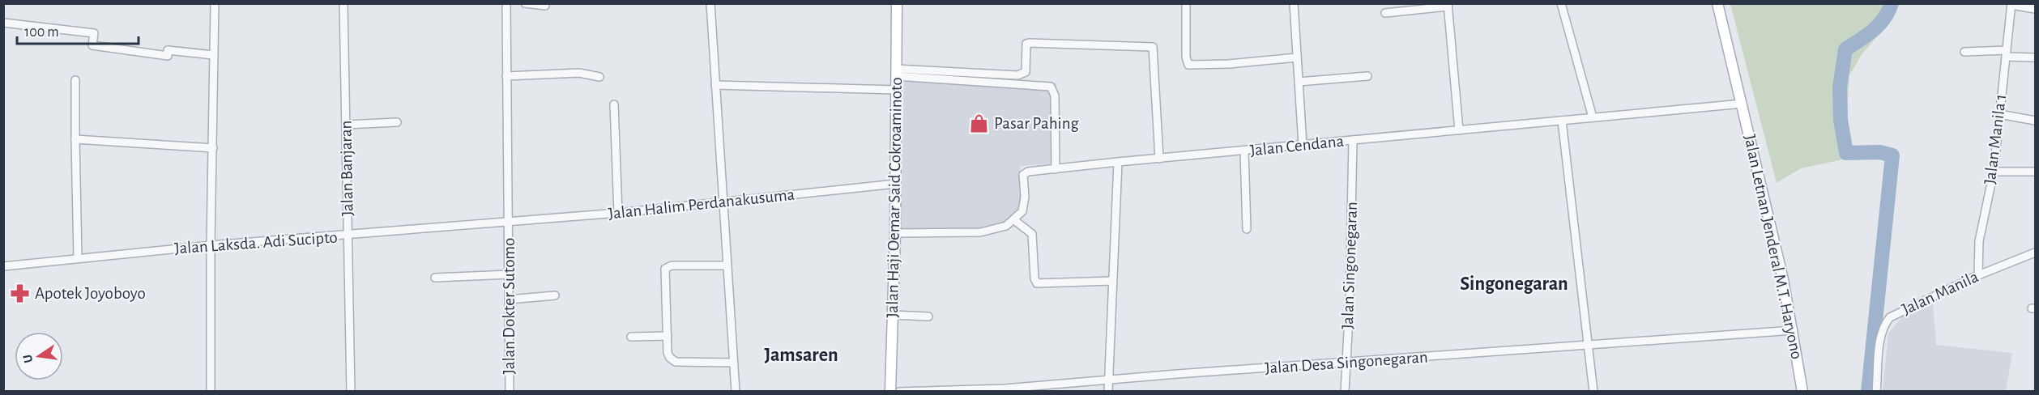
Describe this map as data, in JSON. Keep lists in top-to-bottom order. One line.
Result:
{"streets":{"main road":["Jalan Haji Oemar Said Cokroaminoto","Jalan Letnan Jenderal M.T. Haryono"],"street":["Jalan Manila 1","Jalan Cendana","Jalan Banjaran","Jalan Halim Perdanakusuma","Jalan Laksda. Adi Sucipto","Jalan Singonegaran","Jalan Manila","Jalan Dokter Sutomo","Jalan Desa Singonegaran"]},"crossings":[["Jalan Manila 1","Jalan Manila"],["Jalan Cendana","Jalan Letnan Jenderal M.T. Haryono"],["Jalan Cendana","Jalan Singonegaran"],["Jalan Banjaran","Jalan Laksda. Adi Sucipto"],["Jalan Haji Oemar Said Cokroaminoto","Jalan Halim Perdanakusuma"],["Jalan Halim Perdanakusuma","Jalan Laksda. Adi Sucipto"],["Jalan Halim Perdanakusuma","Jalan Dokter Sutomo"],["Jalan Laksda. Adi Sucipto","Jalan Dokter Sutomo"],["Jalan Letnan Jenderal M.T. Haryono","Jalan Desa Singonegaran"],["Jalan Singonegaran","Jalan Desa Singonegaran"]],"districts":["Singonegaran","Jamsaren"],"places":{"shop":["Pasar Pahing"],"pharmacy":["Apotek Joyoboyo"]},"scale_bar":"100 m","north":"left"}
